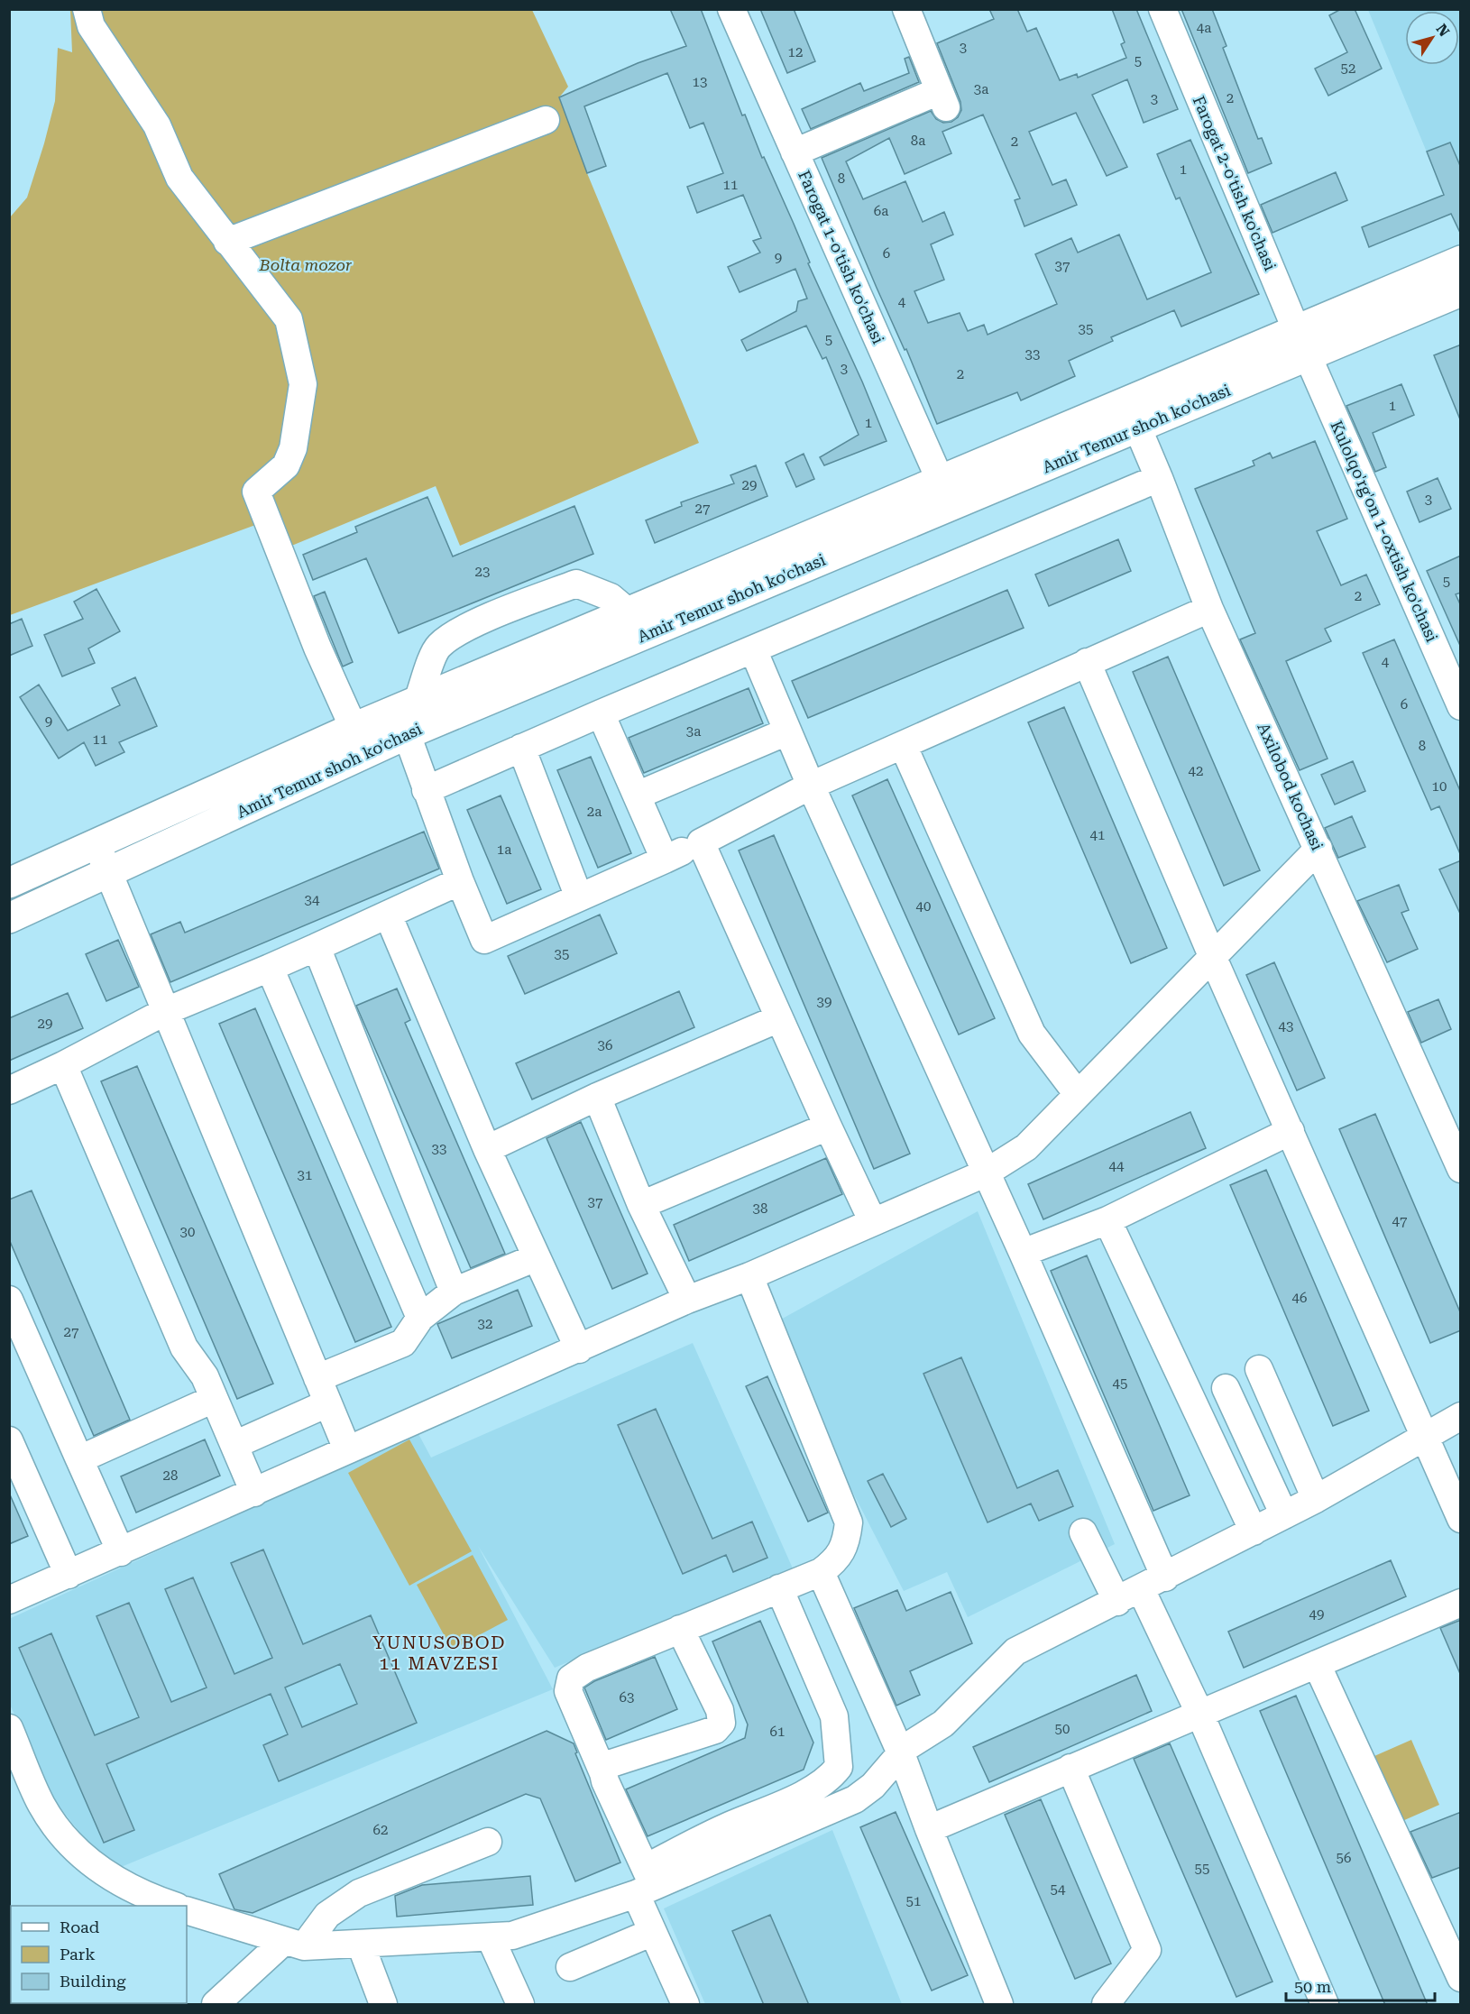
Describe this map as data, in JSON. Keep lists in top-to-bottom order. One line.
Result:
{"streets":{"main road":["Amir Temur shoh ko'chasi"],"street":["Farogat 2-o'tish ko'chasi","Farogat 1-o'tish ko'chasi","Kulolqo'rg'on 1-oxtish ko'chasi","Axilobod kochasi"]},"crossings":[["Farogat 2-o'tish ko'chasi","Amir Temur shoh ko'chasi"],["Farogat 2-o'tish ko'chasi","Kulolqo'rg'on 1-oxtish ko'chasi"],["Farogat 1-o'tish ko'chasi","Amir Temur shoh ko'chasi"],["Amir Temur shoh ko'chasi","Kulolqo'rg'on 1-oxtish ko'chasi"],["Amir Temur shoh ko'chasi","Axilobod kochasi"]],"districts":["YUNUSOBOD 11 MAVZESI"],"parks":["Bolta mozor"],"house_numbers":["4а","3","12","5","52","13","3а","2","3","8а","2","1","8","11","6а","6","9","37","4","35","5","33","3","2","1","1","29","3","27","23","5","2","4","6","9","3а","11","8","42","10","2a","41","1a","34","40","35","39","29","43","36","33","44","31","37","38","47","30","46","32","27","45","28","49","63","50","61","62","56","55","54","51"],"legend":["Road","Park","Building"],"scale_bar":"50 m","north":"top right"}
